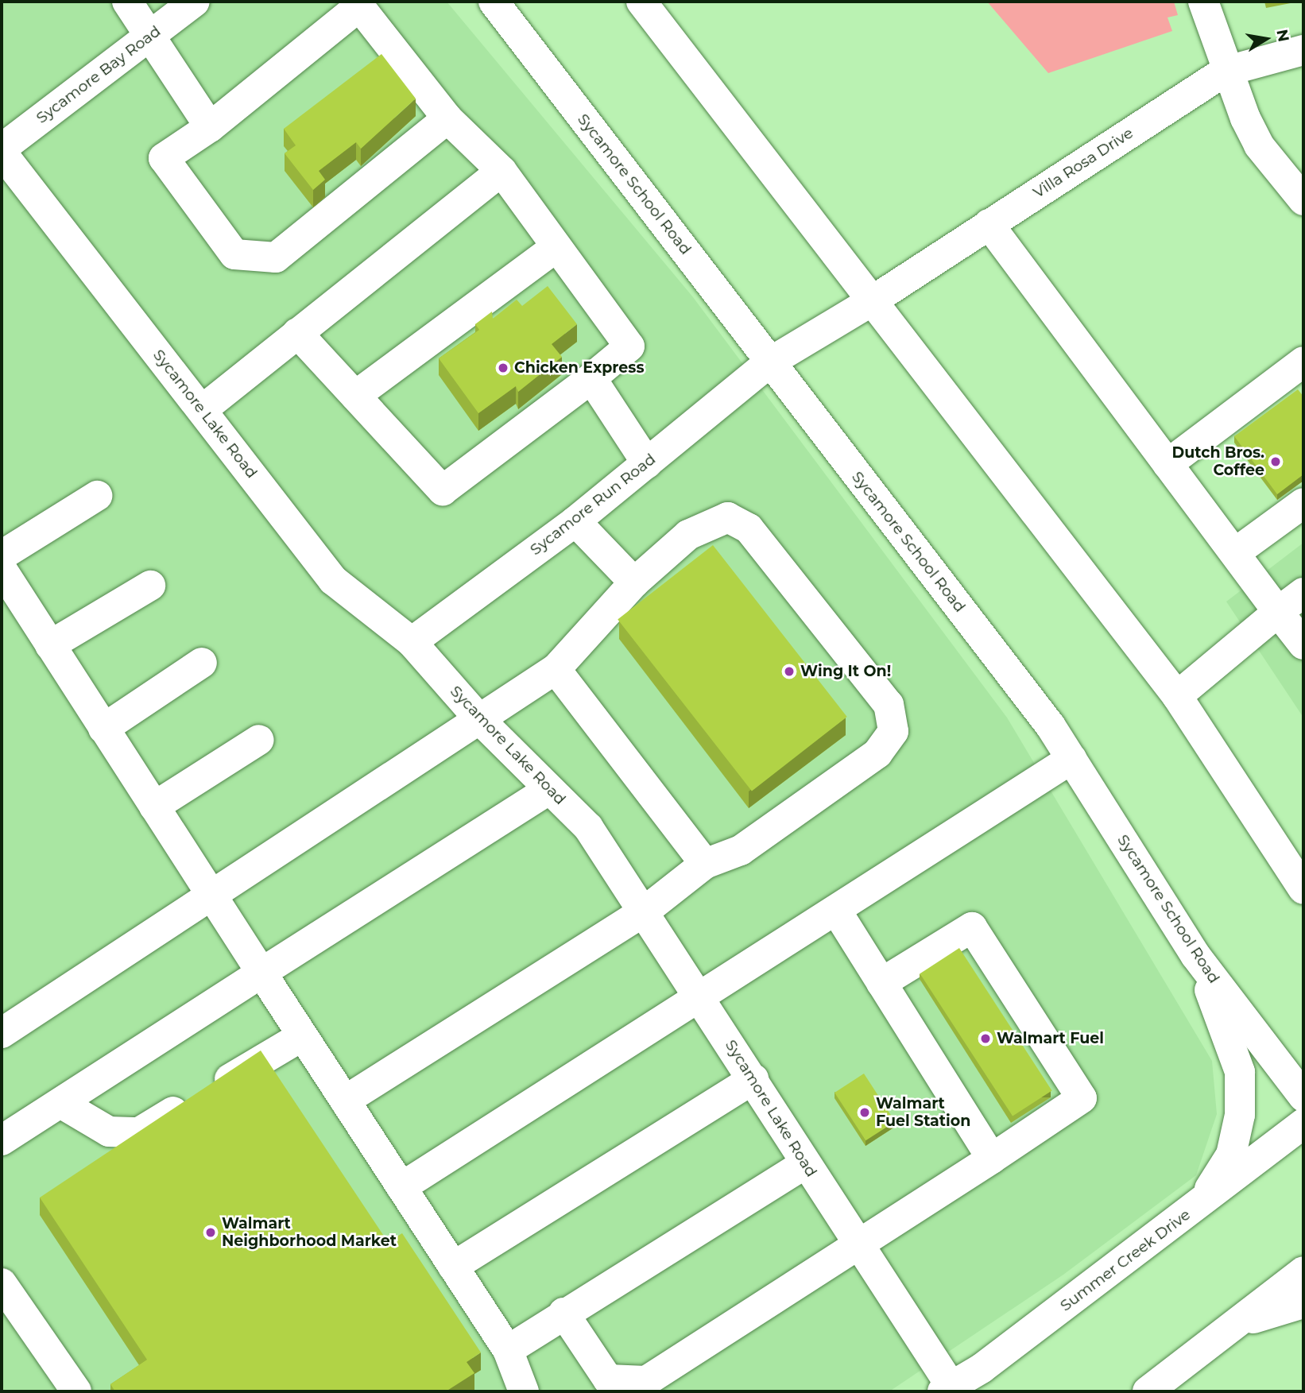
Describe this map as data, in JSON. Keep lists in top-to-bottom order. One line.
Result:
{"streets":{"main road":["Sycamore Bay Road","Villa Rosa Drive","Sycamore School Road","Sycamore Lake Road","Sycamore Run Road","Summer Creek Drive"]},"crossings":[["Sycamore Bay Road","Sycamore Lake Road"],["Villa Rosa Drive","Sycamore Run Road"],["Sycamore School Road","Sycamore Run Road"],["Sycamore Lake Road","Sycamore Run Road"],["Sycamore Lake Road","Summer Creek Drive"]],"places":["Chicken Express","Dutch Bros. Coffee","Wing It On!","Walmart Fuel","Walmart Fuel Station","Walmart Neighborhood Market"],"north":"right"}
